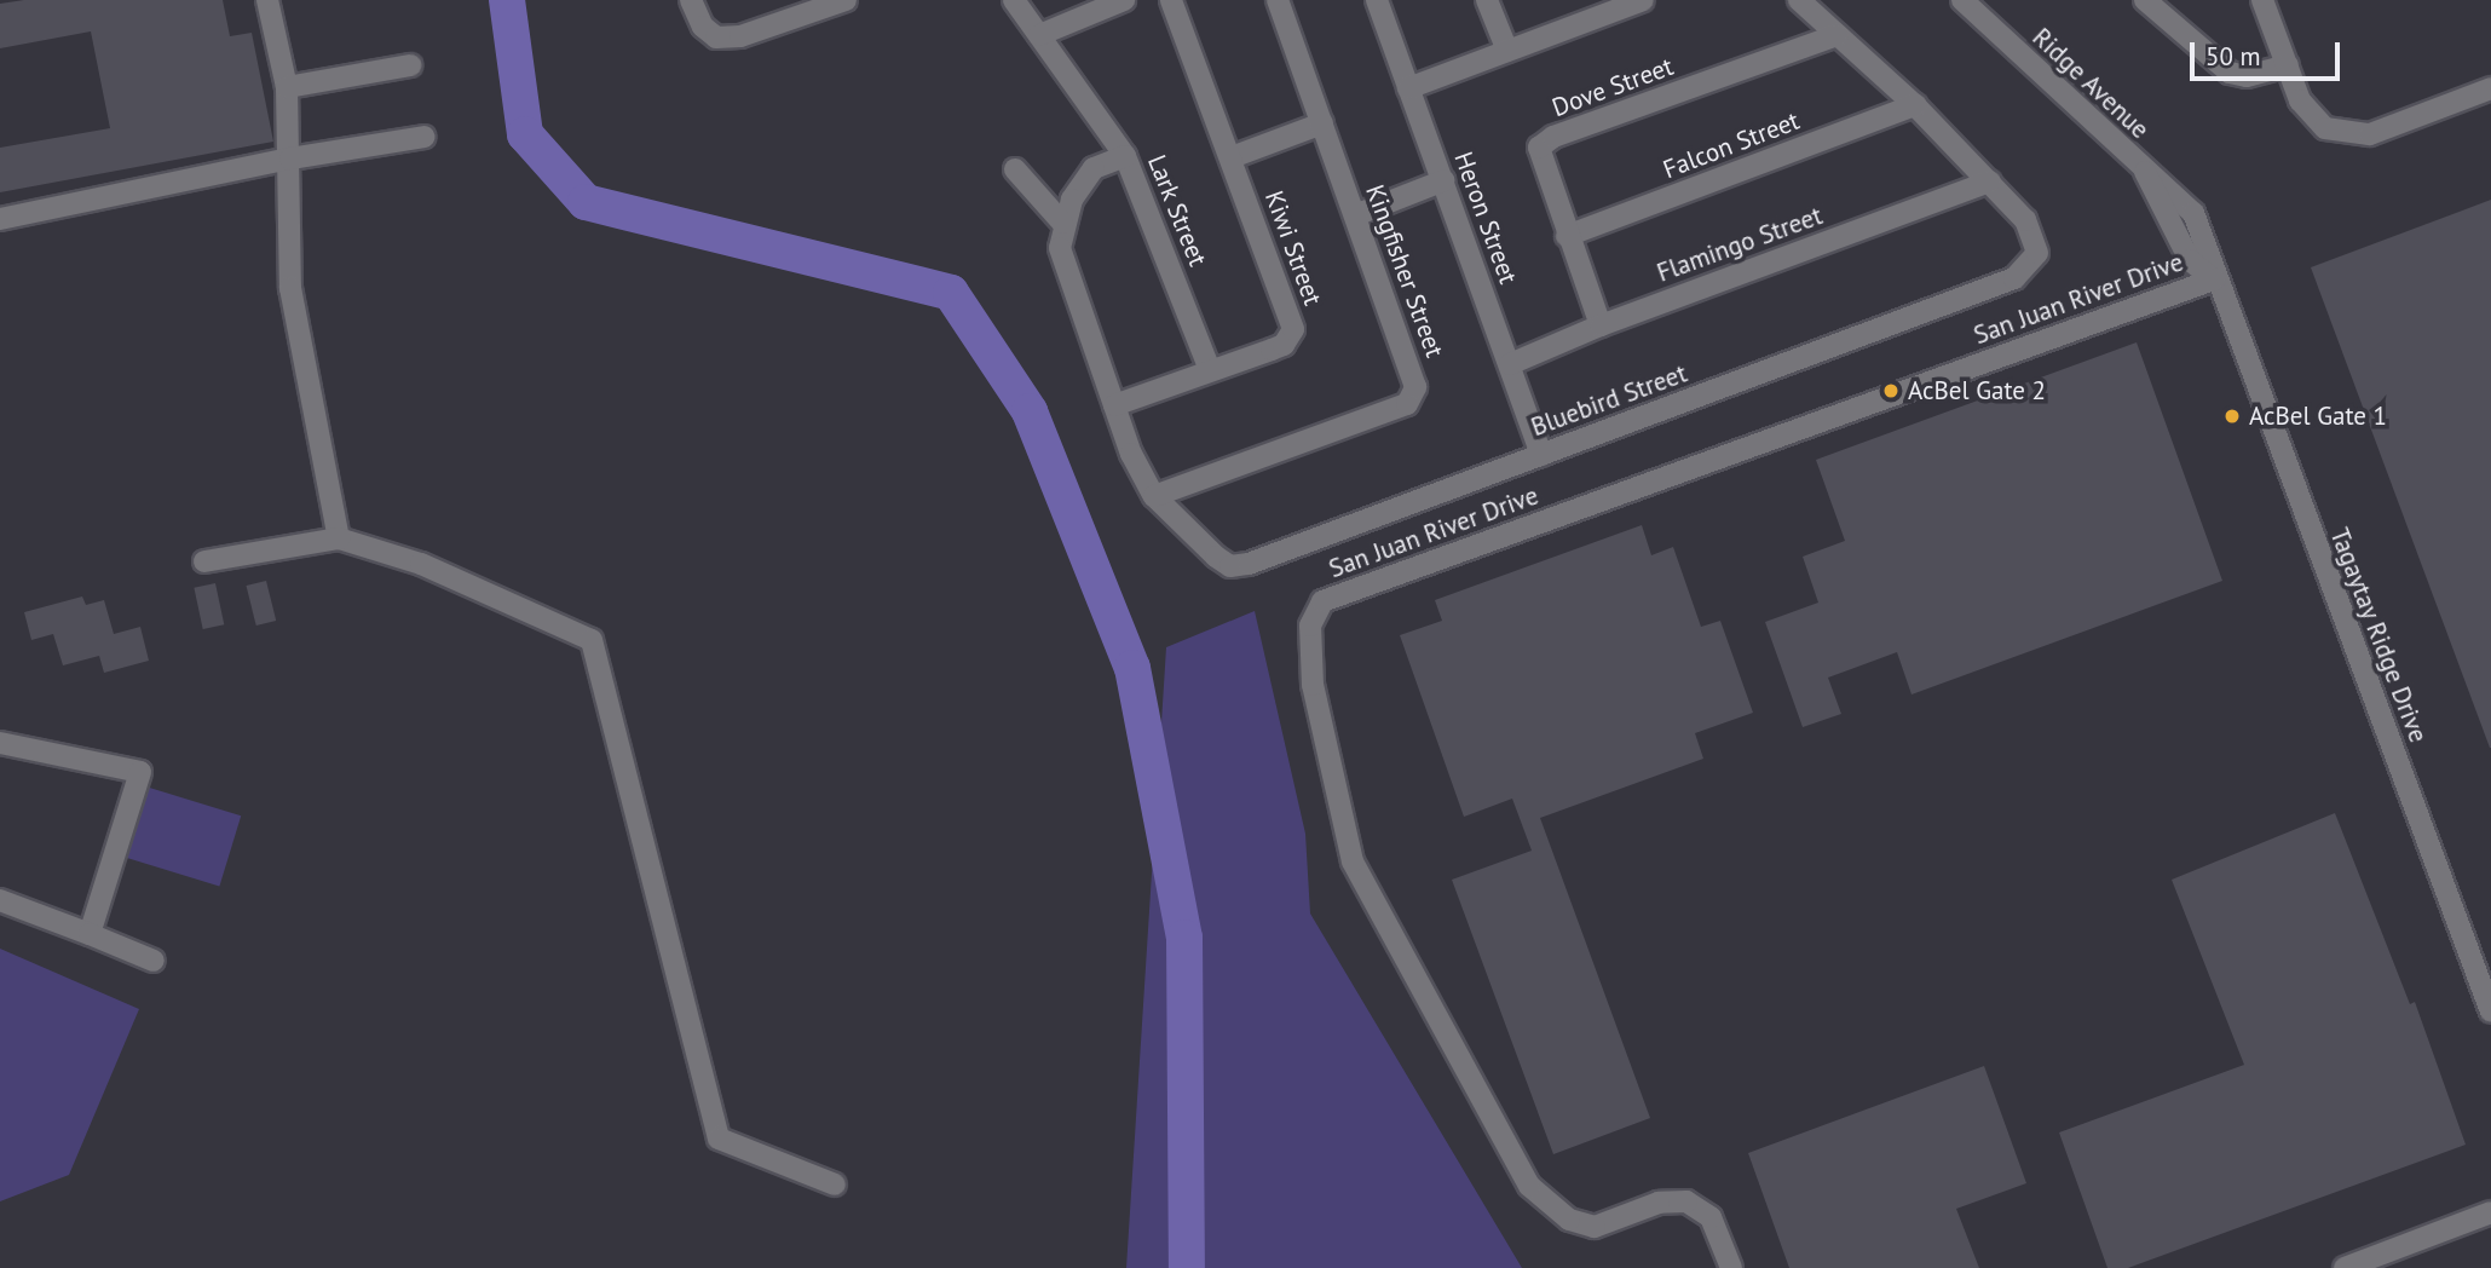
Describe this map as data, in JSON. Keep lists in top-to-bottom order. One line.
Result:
{"streets":{"street":["Ridge Avenue","Dove Street","Falcon Street","Lark Street","Heron Street","Flamingo Street","Kiwi Street","Kingfisher Street","San Juan River Drive","Bluebird Street","Tagaytay Ridge Drive"]},"crossings":[["Ridge Avenue","Tagaytay Ridge Drive"],["Dove Street","Falcon Street"],["Dove Street","Flamingo Street"],["Dove Street","Bluebird Street"],["Falcon Street","Bluebird Street"],["Lark Street","Kiwi Street"],["Heron Street","Flamingo Street"],["Heron Street","Bluebird Street"],["Flamingo Street","Bluebird Street"],["Kiwi Street","Bluebird Street"],["Kingfisher Street","Bluebird Street"],["San Juan River Drive","Tagaytay Ridge Drive"]],"places":["AcBel Gate 2","AcBel Gate 1"],"scale_bar":"50 m"}
